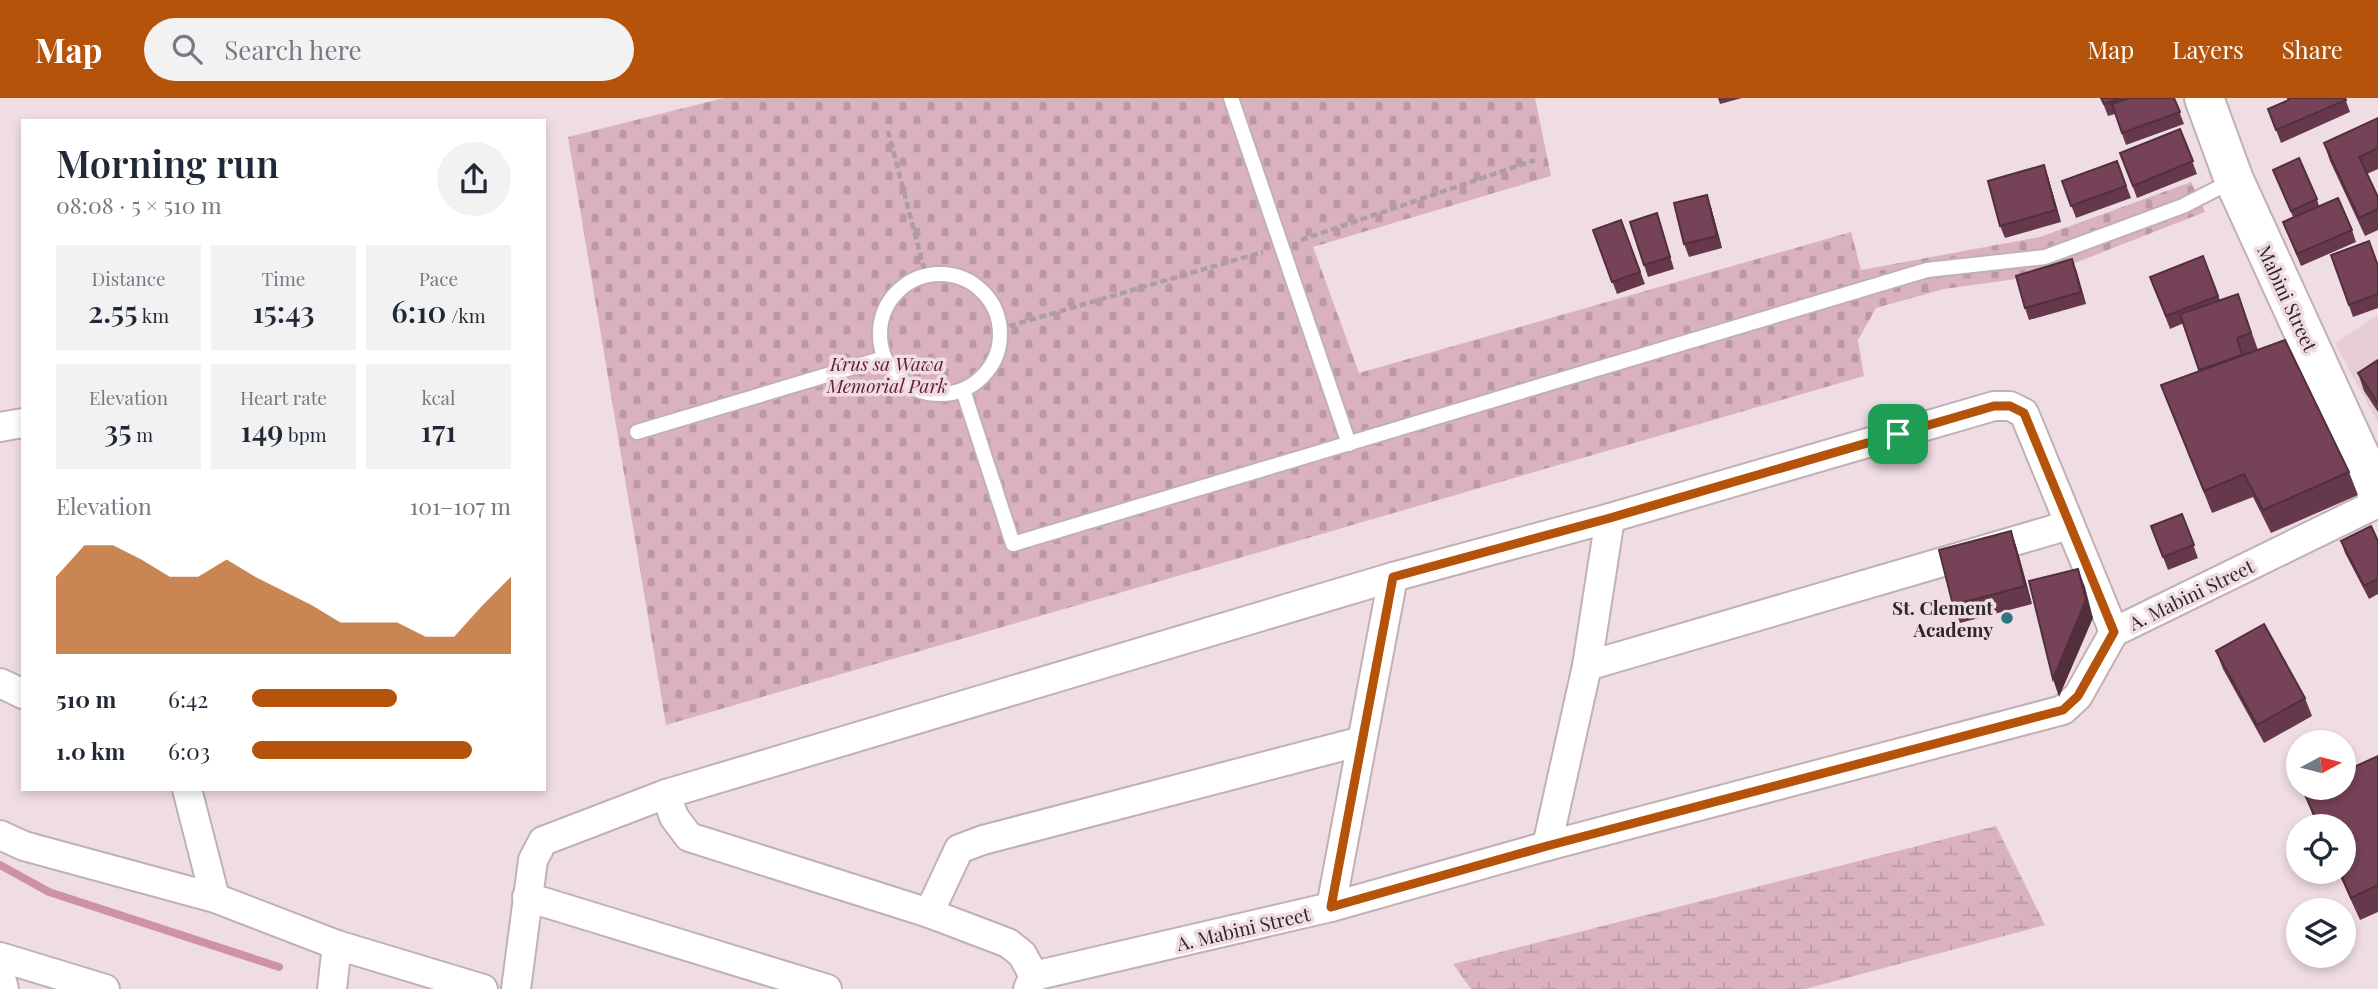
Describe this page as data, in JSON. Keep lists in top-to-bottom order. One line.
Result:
{"streets":{"main road":["Mabini Street"],"street":["A. Mabini Street"]},"parks":["Krus sa Wawa Memorial Park"],"places":["St. Clement Academy"],"north":"right","page":{"header":"Map","search":"Search here","nav":["Map","Layers","Share"],"heading":["Morning run","08:08 · 5 × 510 m"],"stats":[["Distance","2.55 km"],["Time","15:43"],["Pace","6:10 /km"],["Elevation","35 m"],["Heart rate","149 bpm"],["kcal","171"]],"chart":["Elevation","101–107 m"],"list":[{"name":"510 m","note":"6:42"},{"name":"1.0 km","note":"6:03"}]}}
